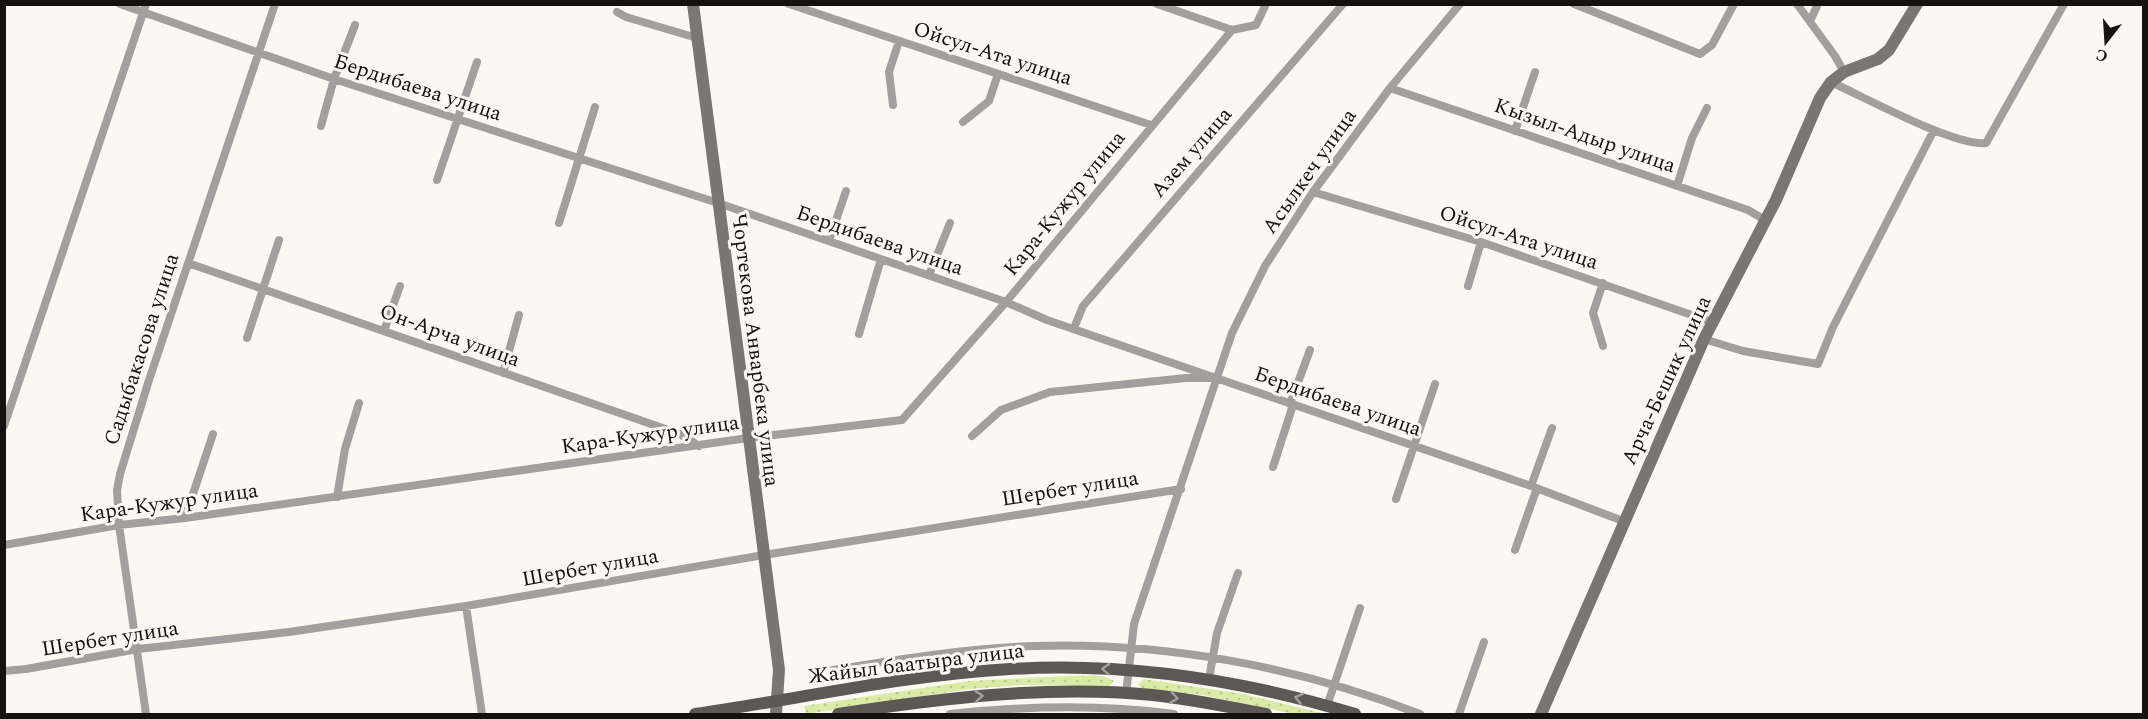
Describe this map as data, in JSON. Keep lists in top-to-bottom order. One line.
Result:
{"streets":{"main road":["Жайыл баатыра улица"],"street":["Ойсул-Ата улица","Бердибаева улица","Кызыл-Адыр улица","Азем улица","Асылкеч улица","Кара-Кужур улица","Он-Арча улица","Садыбакасова улица","Чортекова Анварбека улица","Арча-Бешик улица","Шербет улица"]},"crossings":[["Ойсул-Ата улица","Асылкеч улица"],["Ойсул-Ата улица","Кара-Кужур улица"],["Ойсул-Ата улица","Арча-Бешик улица"],["Бердибаева улица","Азем улица"],["Бердибаева улица","Асылкеч улица"],["Бердибаева улица","Кара-Кужур улица"],["Бердибаева улица","Садыбакасова улица"],["Бердибаева улица","Чортекова Анварбека улица"],["Бердибаева улица","Арча-Бешик улица"],["Кызыл-Адыр улица","Асылкеч улица"],["Кызыл-Адыр улица","Арча-Бешик улица"],["Асылкеч улица","Шербет улица"],["Асылкеч улица","Жайыл баатыра улица"],["Кара-Кужур улица","Он-Арча улица"],["Кара-Кужур улица","Садыбакасова улица"],["Кара-Кужур улица","Чортекова Анварбека улица"],["Он-Арча улица","Садыбакасова улица"],["Садыбакасова улица","Шербет улица"],["Чортекова Анварбека улица","Шербет улица"],["Чортекова Анварбека улица","Жайыл баатыра улица"]],"north":"bottom"}
